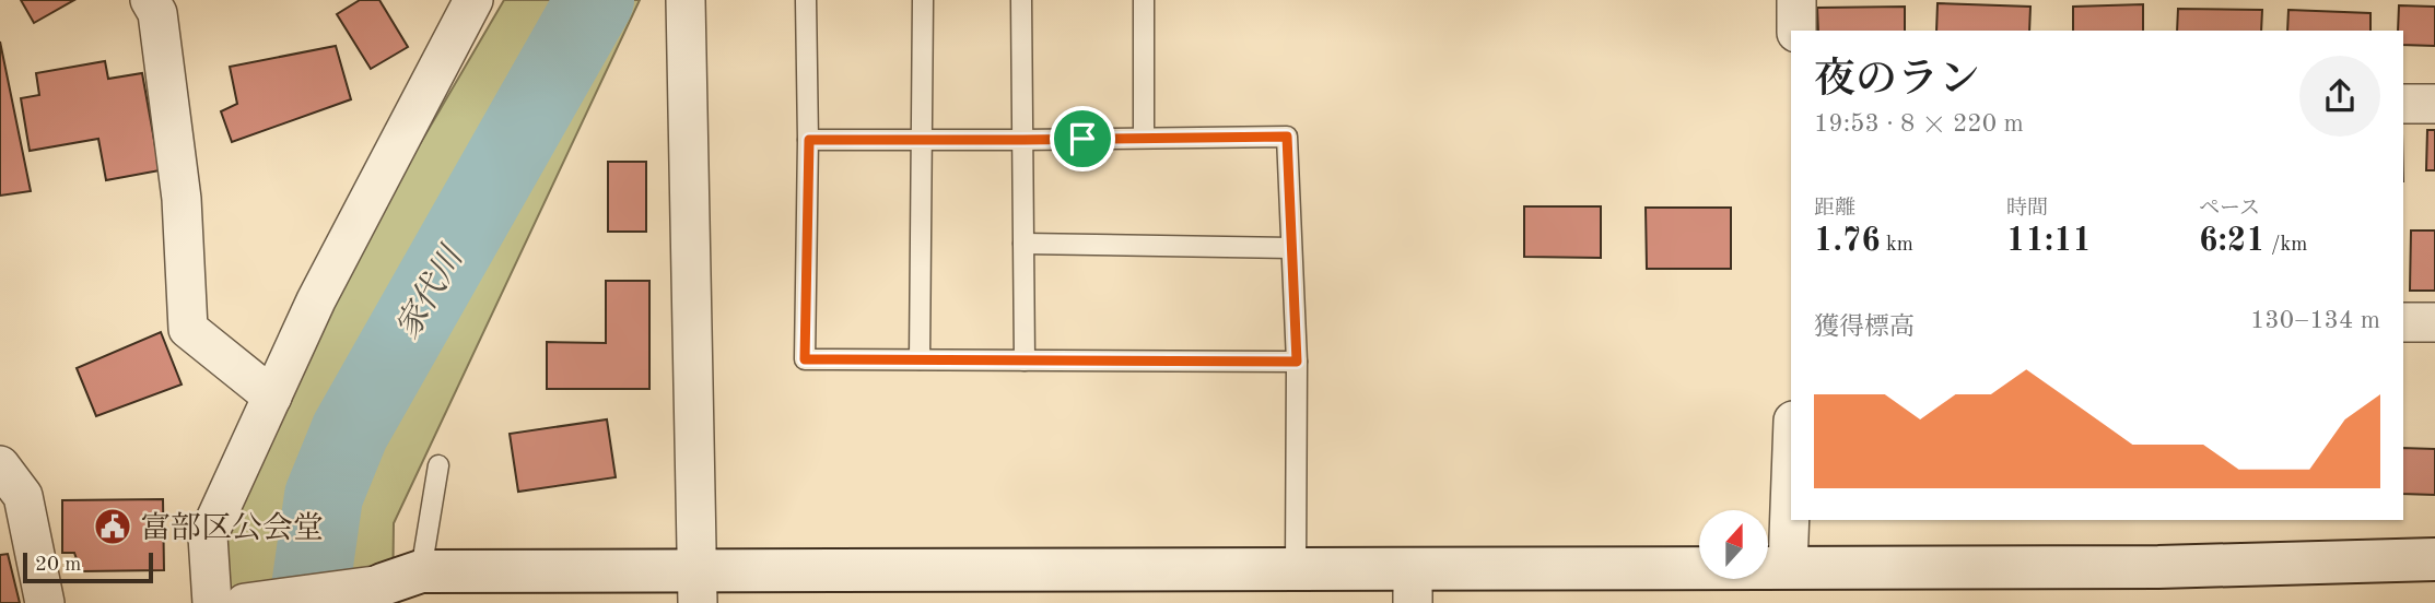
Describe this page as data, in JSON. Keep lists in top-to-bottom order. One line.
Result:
{"water":["家代川"],"places":{"public building":["富部区公会堂"]},"scale_bar":"20 m","north":"top","page":{"heading":["夜のラン","19:53 · 8 × 220 m"],"stats":[["距離","1.76 km"],["時間","11:11"],["ペース","6:21 /km"]],"chart":["獲得標高","130–134 m"],"scale":"20 m"}}
